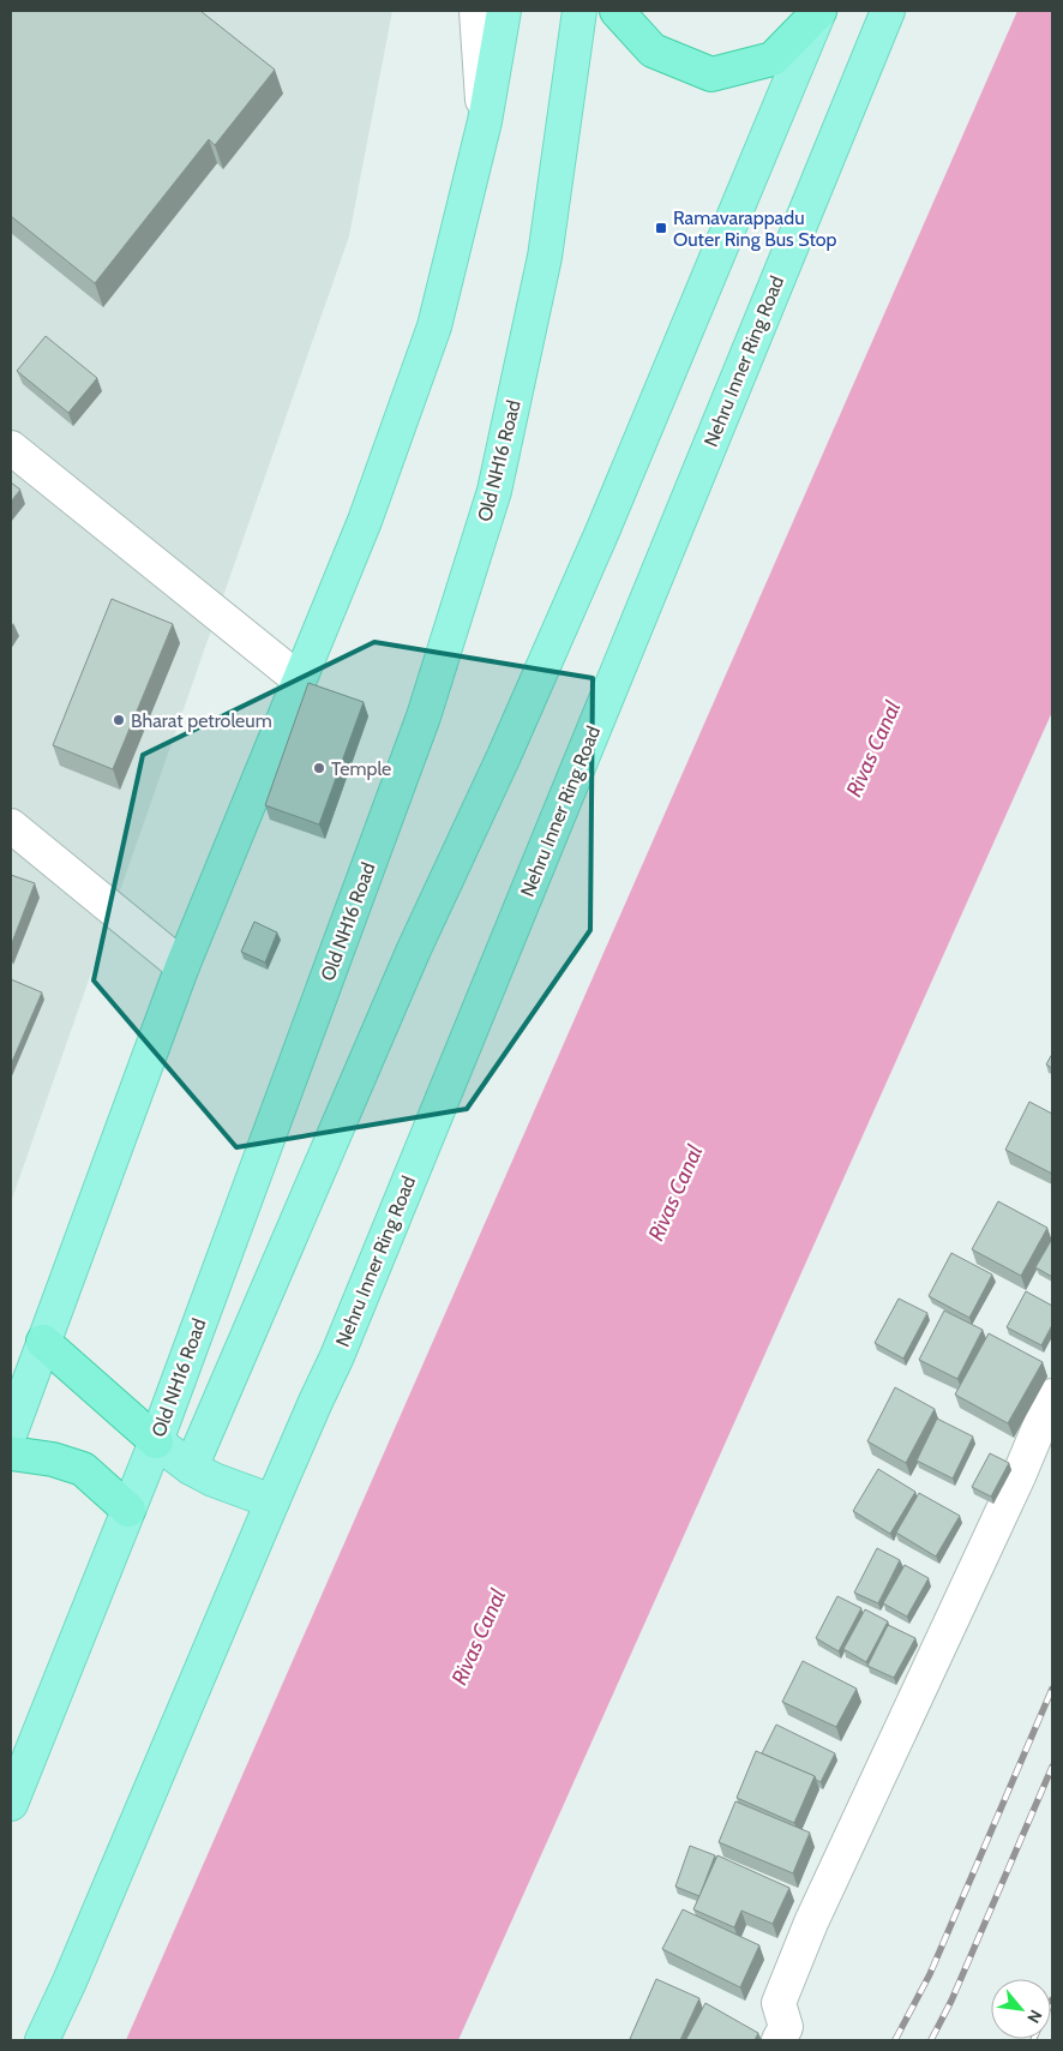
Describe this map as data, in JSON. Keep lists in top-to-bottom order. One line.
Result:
{"streets":{"main road":["Nehru Inner Ring Road","Old NH16 Road"]},"water":["Rivas Canal"],"places":{"transit":["Ramavarappadu Outer Ring Bus Stop"],"other":["Bharat petroleum","Temple"]},"north":"bottom right"}
